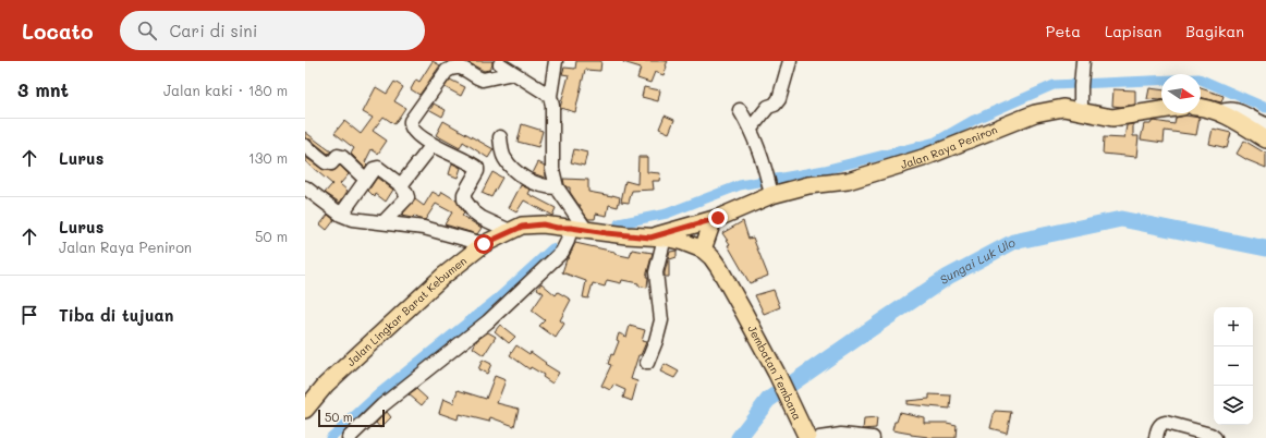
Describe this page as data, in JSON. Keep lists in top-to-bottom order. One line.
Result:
{"streets":{"main road":["Jalan Raya Peniron","Jalan Lingkar Barat Kebumen","Jembatan Tembana"]},"crossings":[["Jalan Raya Peniron","Jalan Lingkar Barat Kebumen"],["Jalan Lingkar Barat Kebumen","Jembatan Tembana"]],"water":["Sungai Luk Ulo"],"scale_bar":"50 m","north":"right","page":{"header":"Locato","search":"Cari di sini","nav":["Peta","Lapisan","Bagikan"],"heading":["3 mnt","Jalan kaki · 180 m"],"list":[["Lurus","130 m"],["Lurus","Jalan Raya Peniron","50 m"],"Tiba di tujuan"],"map_buttons":["+","−"],"scale":"50 m"}}
